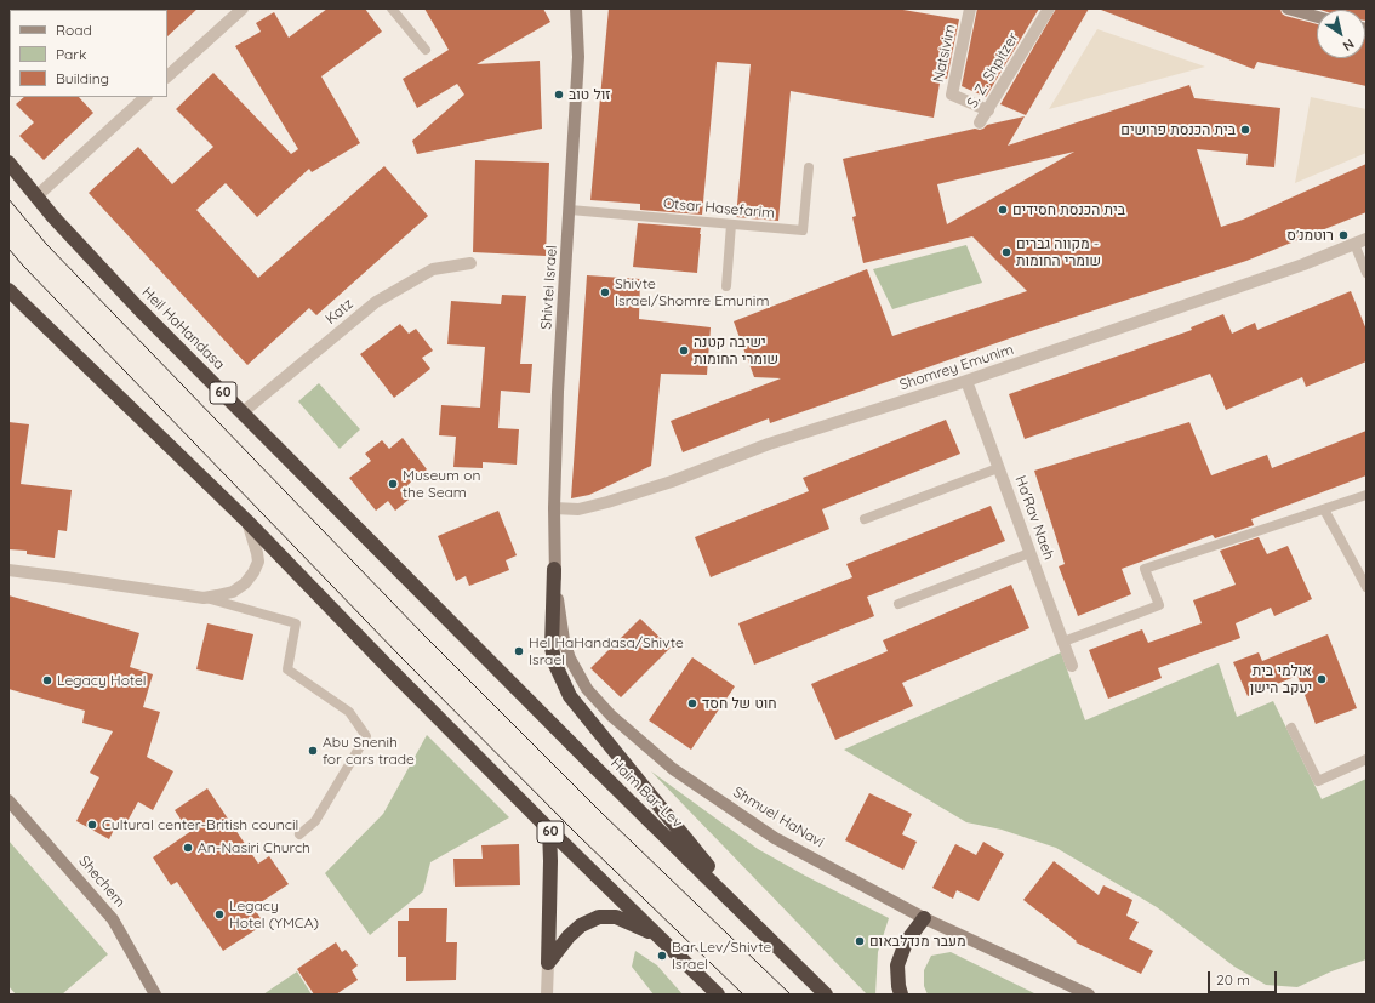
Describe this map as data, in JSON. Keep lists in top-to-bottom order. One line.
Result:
{"streets":{"highway":["Heil HaHandasa","60","Haim Bar-Lev"],"street":["Natsivim","S. Z. Shpitzer","Shivtei Israel","Katz","Shomrey Emunim","Ha'Rav Naeh","Shmuel HaNavi","Shechem"],"lane":["Otsar Hasefarim"]},"crossings":[["Natsivim","S. Z. Shpitzer"],["Otsar Hasefarim","Shivtei Israel"],["Shivtei Israel","Shomrey Emunim"],["Shivtei Israel","Shmuel HaNavi"],["Katz","Heil HaHandasa"],["Heil HaHandasa","Haim Bar-Lev"],["Shomrey Emunim","Ha'Rav Naeh"]],"places":["זול טוב","בית הכנסת פרושים","בית הכנסת חסידים","רוטמנ'ס","מקווה גברים - שומרי החומות","Shivte Israel/Shomre Emunim","ישיבה קטנה שומרי החומות","Museum on the Seam","Hel HaHandasa/Shivte Israel","אולמי בית יעקב הישן","Legacy Hotel","חוט של חסד","Abu Snenih for cars trade","Cultural center-British council","An-Nasiri Church","Legacy Hotel (YMCA)","מעבר מנדלבאום","Bar Lev/Shivte Israel"],"legend":["Road","Park","Building"],"scale_bar":"20 m","north":"bottom right"}
